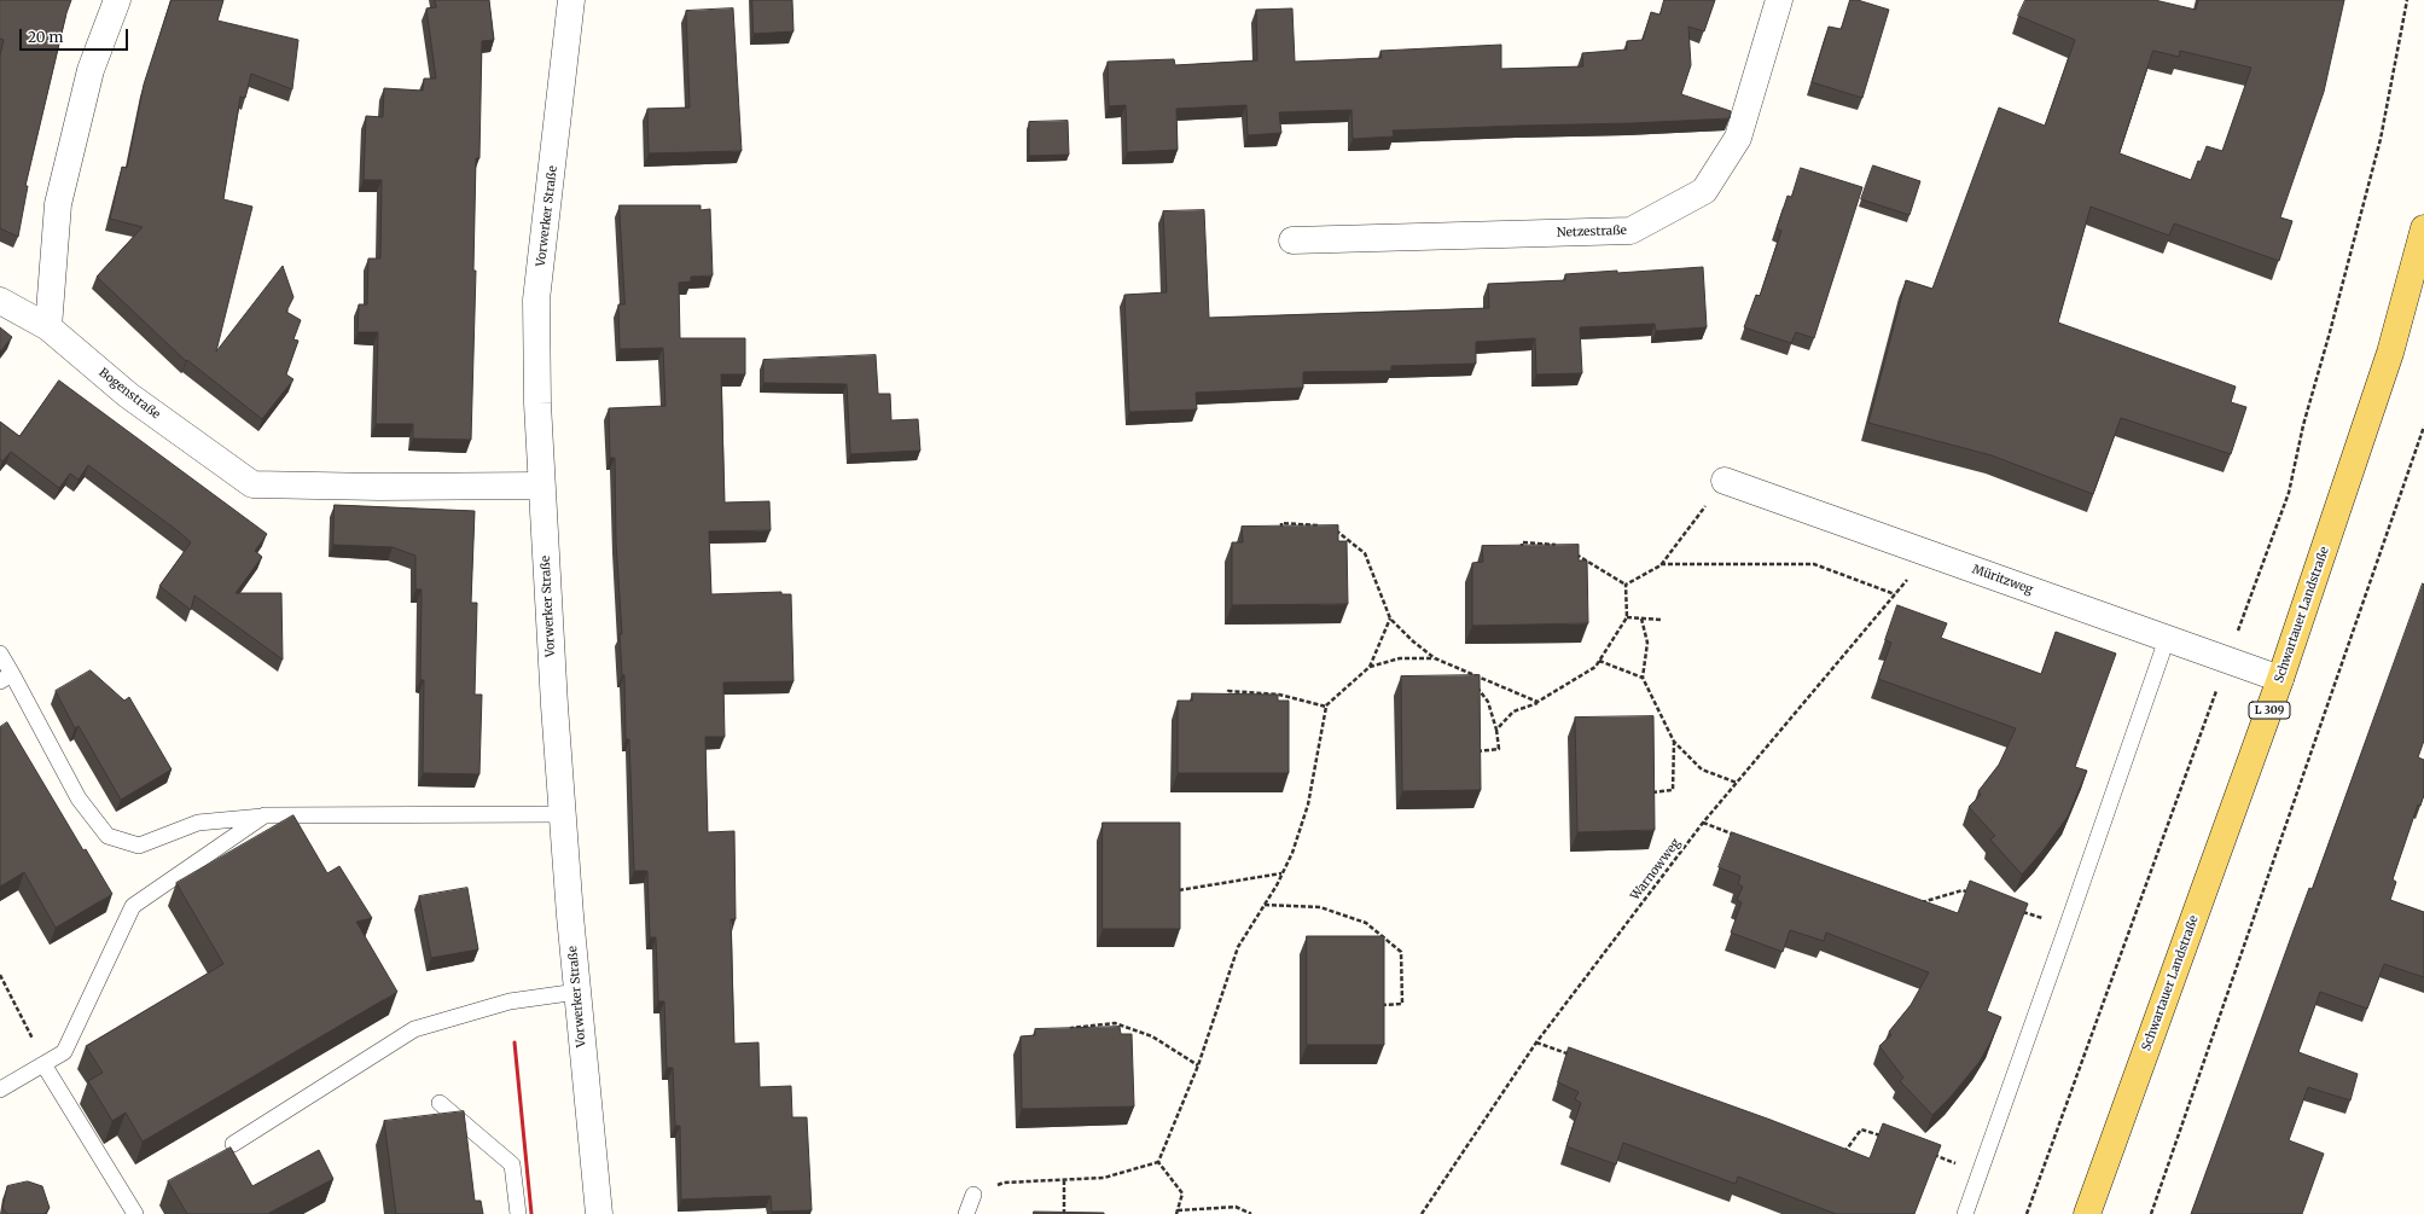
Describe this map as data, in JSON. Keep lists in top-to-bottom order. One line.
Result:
{"streets":{"main road":["Schwartauer Landstraße","L 309"],"street":["Vorwerker Straße","Netzestraße","Bogenstraße","Müritzweg"],"path":["Warnowweg"]},"crossings":[["Vorwerker Straße","Bogenstraße"],["Müritzweg","Schwartauer Landstraße"],["Müritzweg","Warnowweg"]],"scale_bar":"20 m"}
